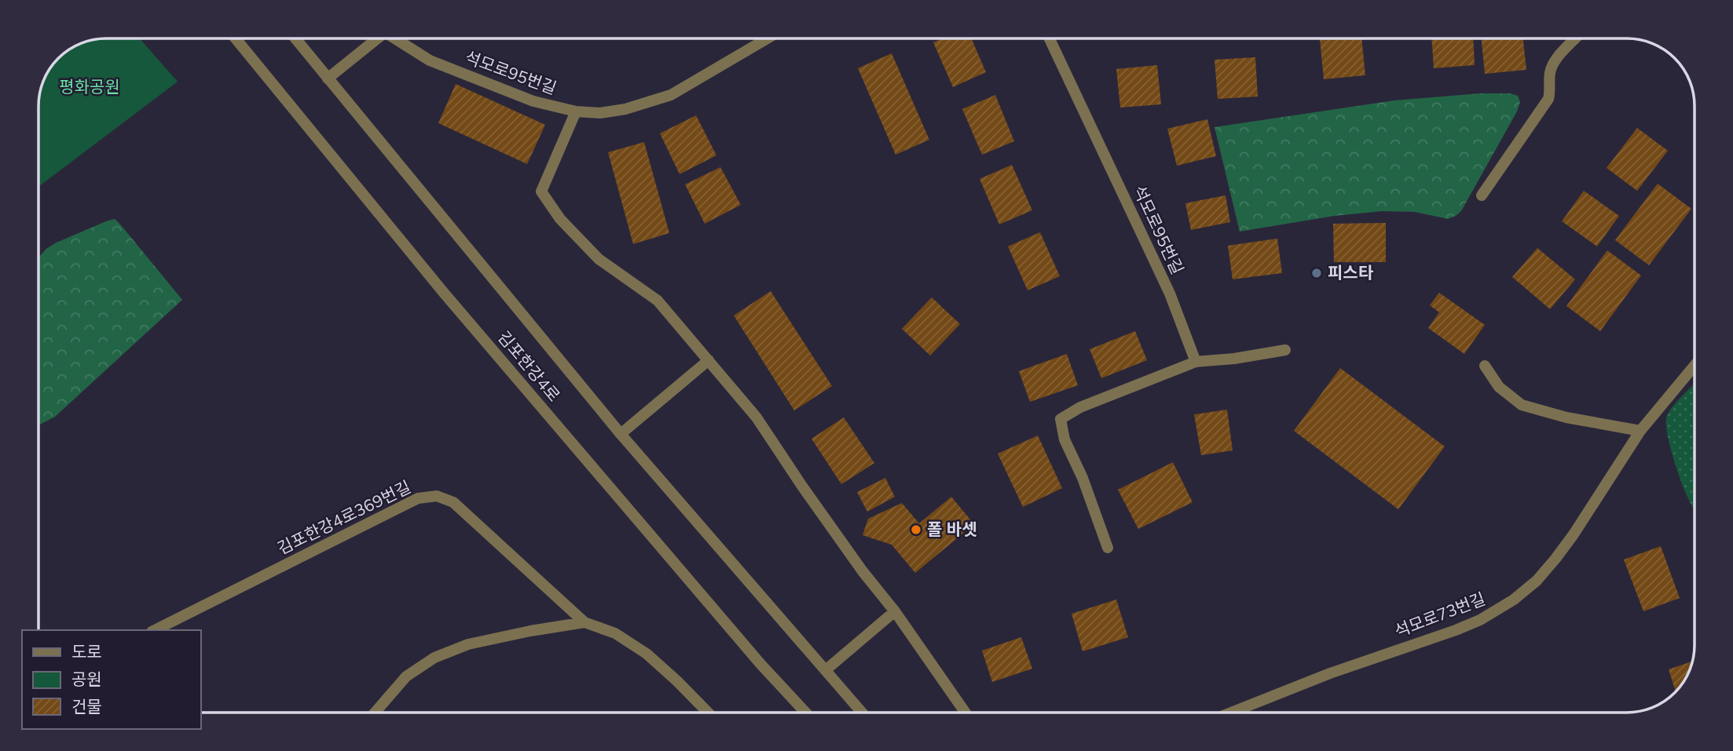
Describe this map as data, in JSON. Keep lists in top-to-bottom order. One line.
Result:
{"streets":{"street":["석모로95번길","김포한강4로","김포한강4로369번길","석모로73번길"]},"parks":["평화공원"],"places":["피스타","폴 바셋"],"legend":["도로","공원","건물"]}
